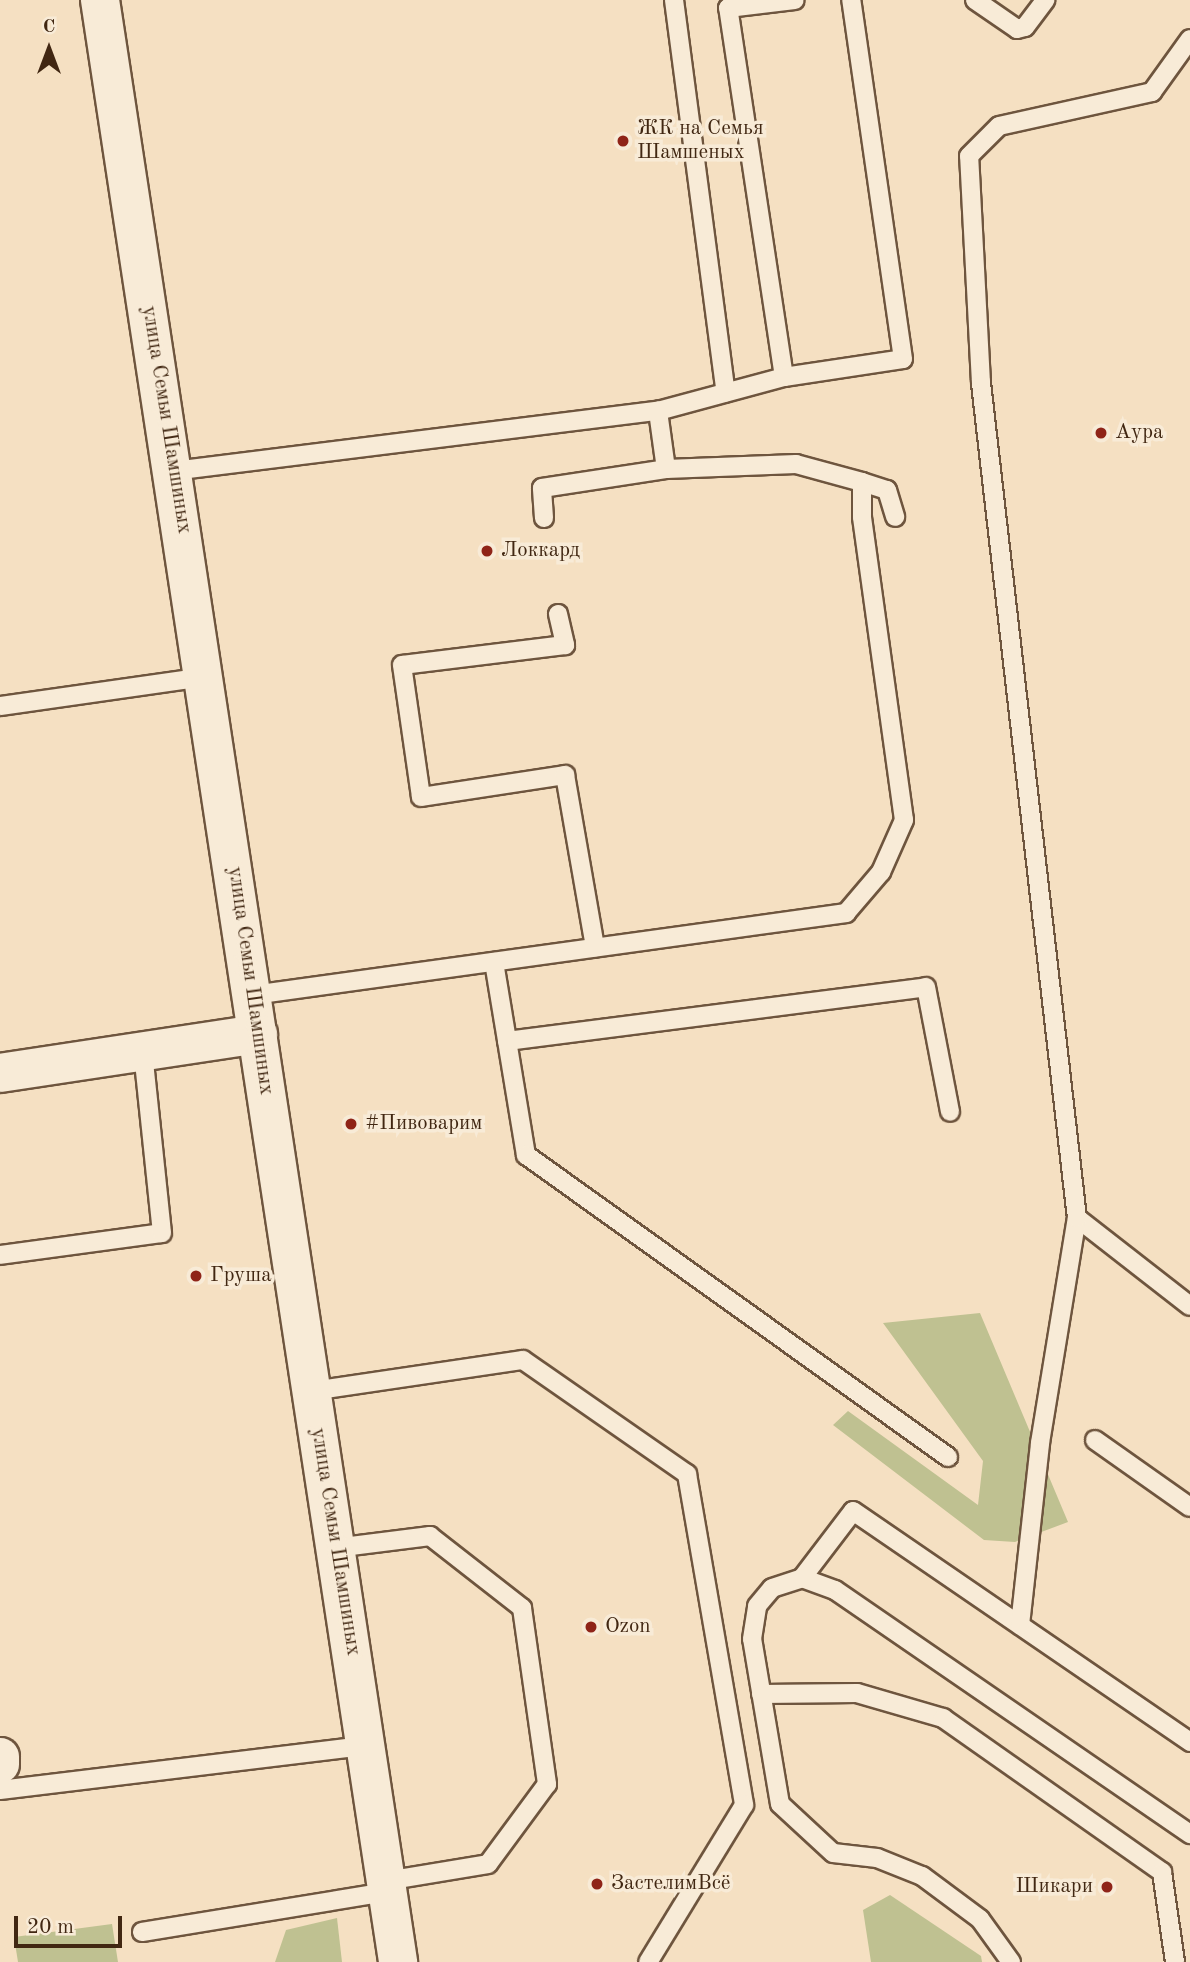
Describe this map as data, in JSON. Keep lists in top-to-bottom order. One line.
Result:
{"streets":{"street":["улица Семьи Шамшиных"]},"places":["ЖК на Семья Шамшеных","Аура","Локкард","#Пивоварим","Груша","Ozon","ЗастелимВсё","Шикари"],"scale_bar":"20 m","north":"top"}
